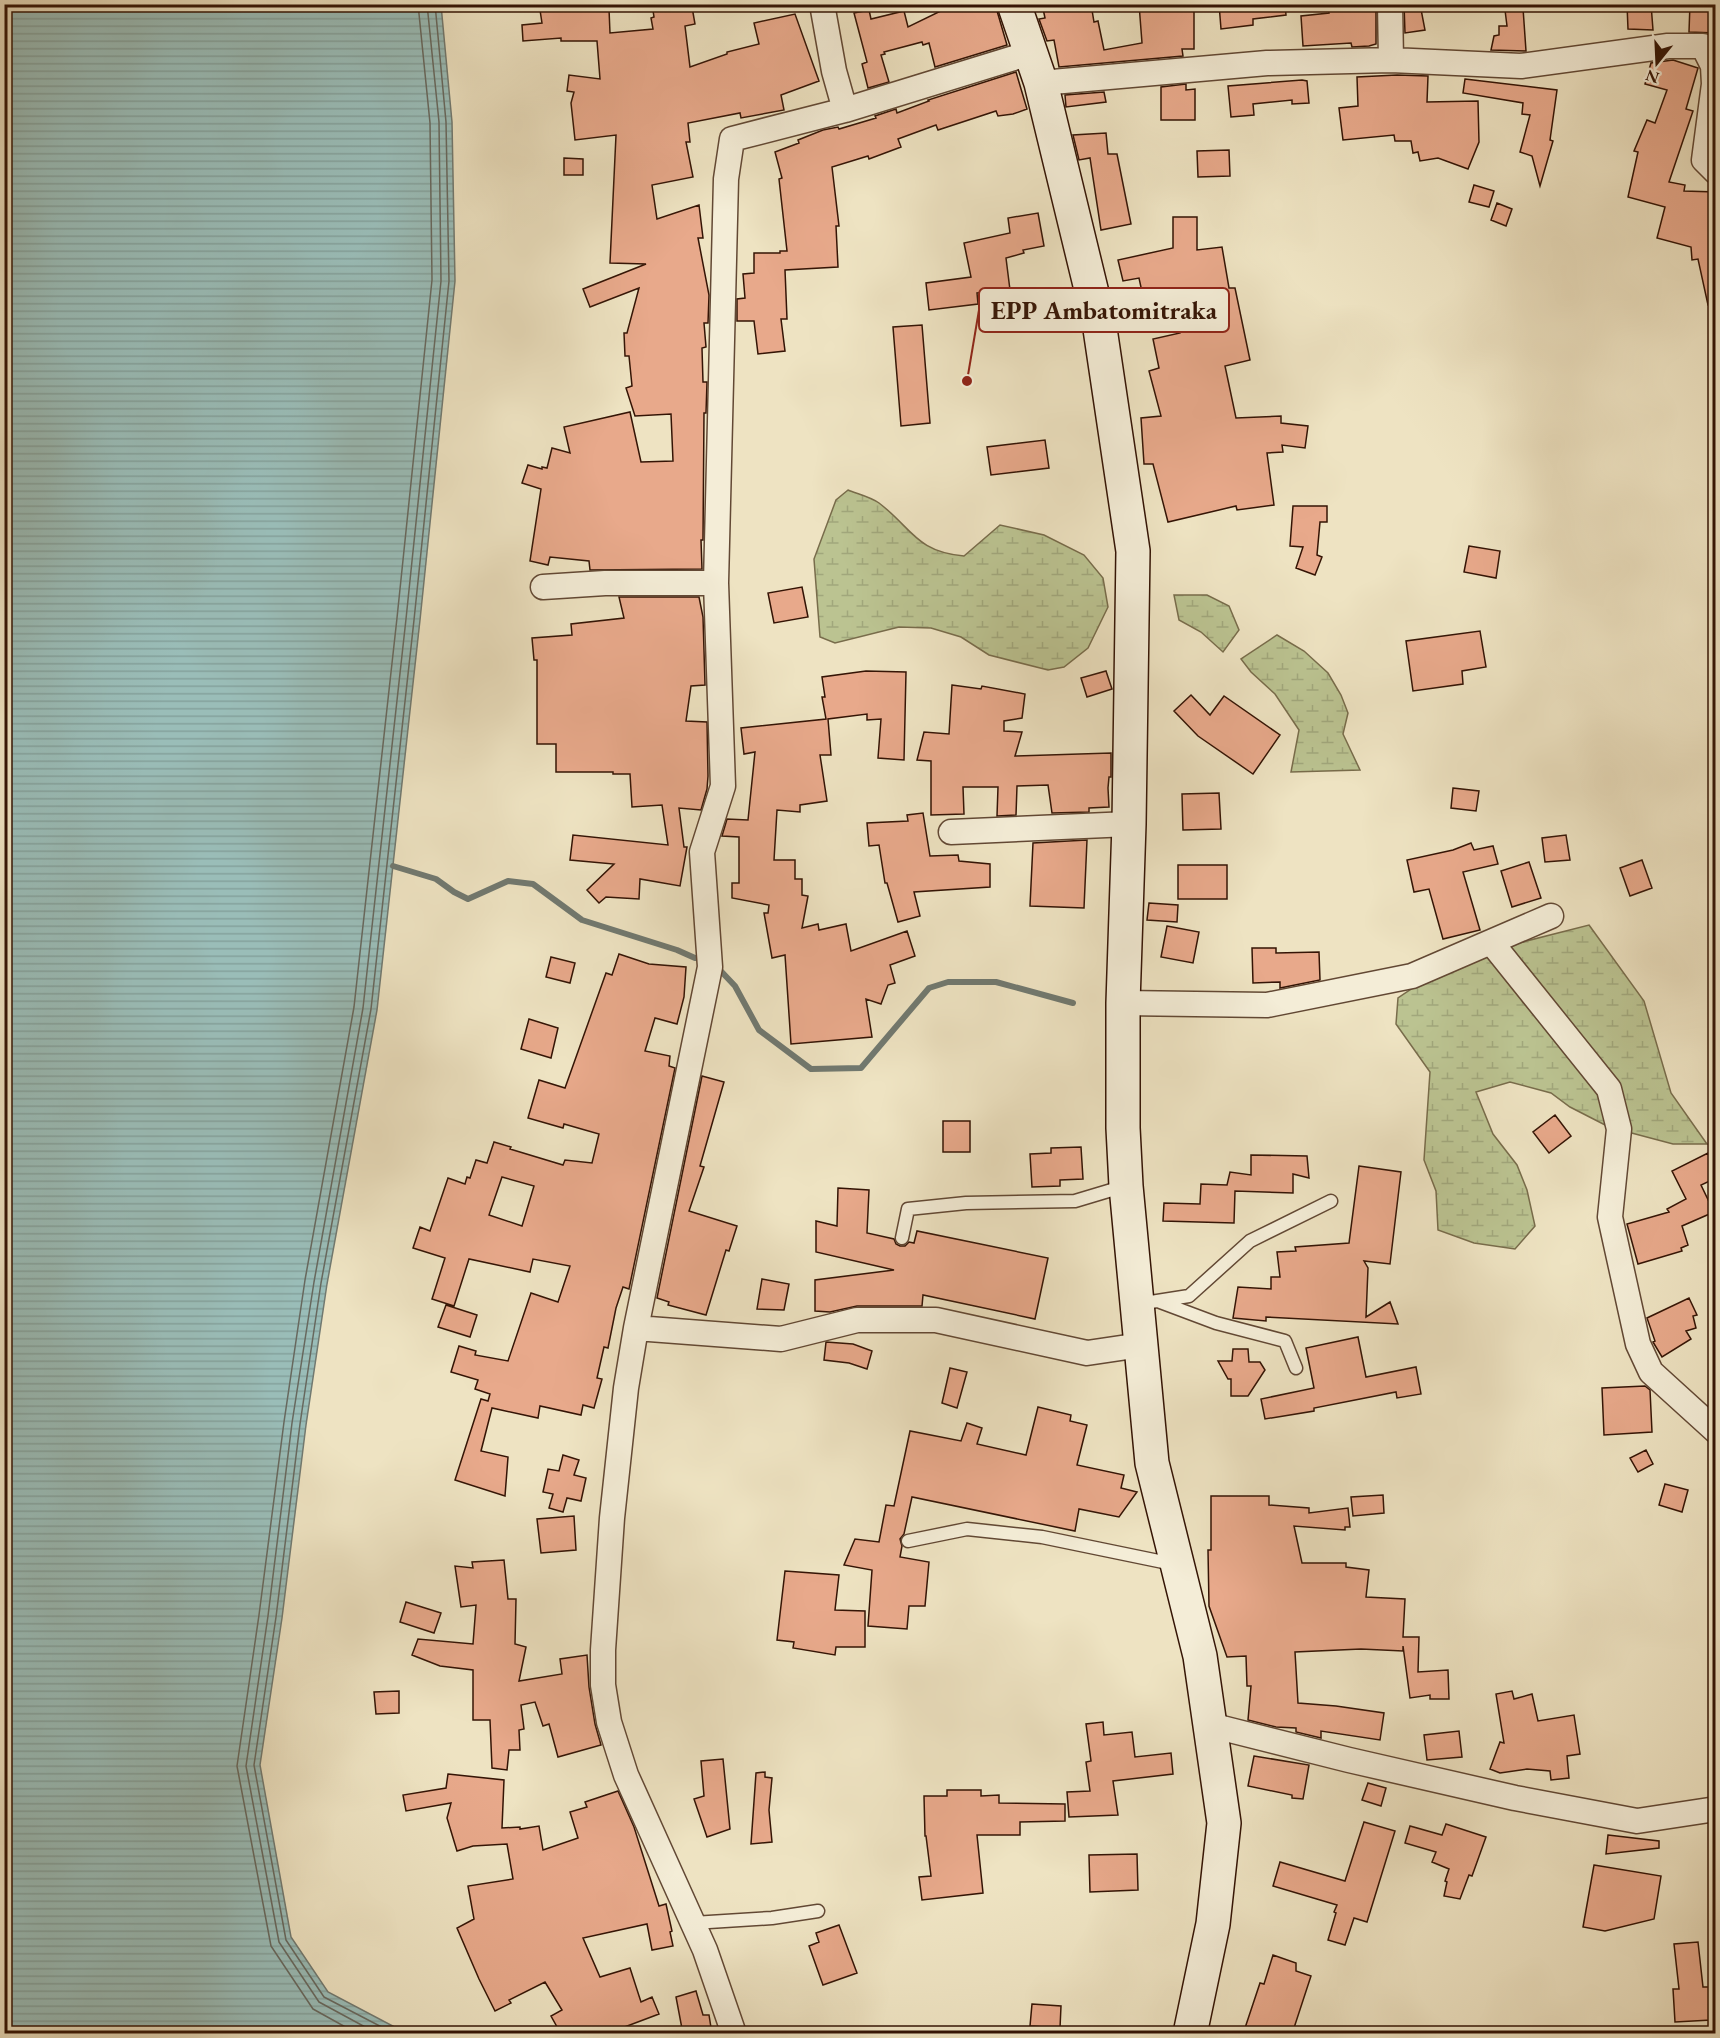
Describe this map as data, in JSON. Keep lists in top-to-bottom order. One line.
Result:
{"places":["EPP Ambatomitraka"],"north":"bottom"}
